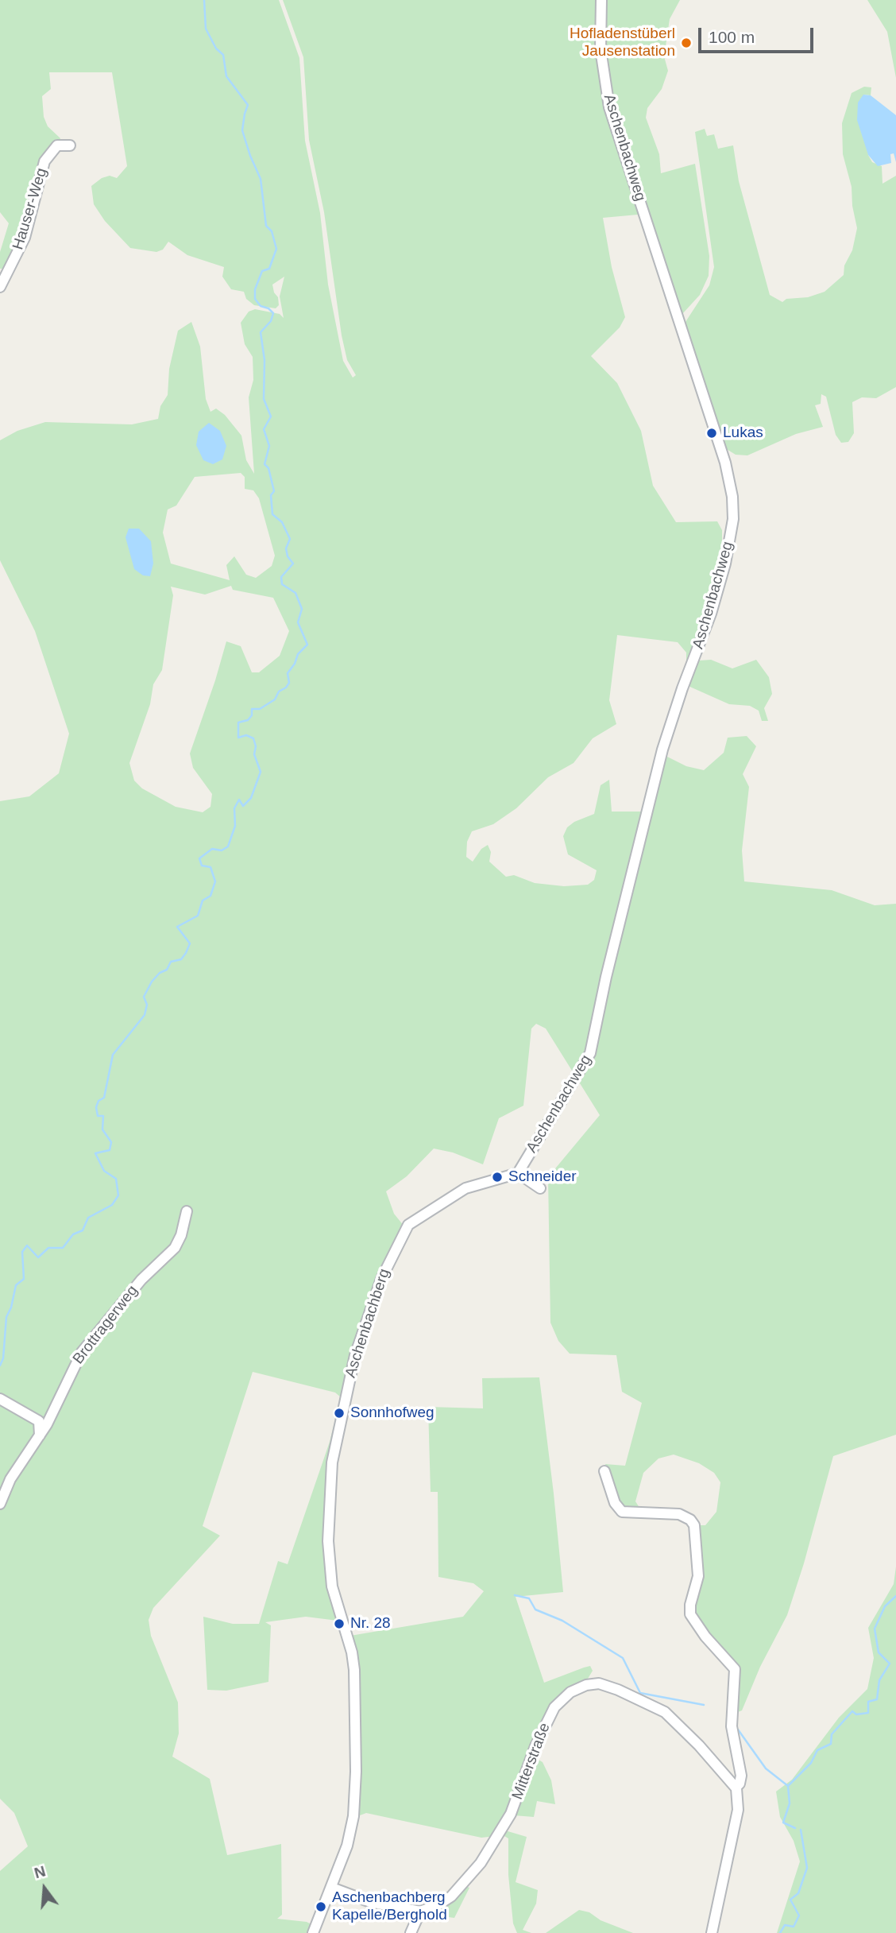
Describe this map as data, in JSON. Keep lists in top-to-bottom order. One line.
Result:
{"streets":{"street":["Aschenbachweg","Hauser-Weg","Aschenbachberg","Brottragerweg","Mitterstraße"]},"crossings":[["Aschenbachweg","Aschenbachberg"]],"places":["Hofladenstüberl Jausenstation","Lukas","Schneider","Sonnhofweg","Nr. 28","Aschenbachberg Kapelle/Berghold"],"scale_bar":"100 m","north":"top"}
